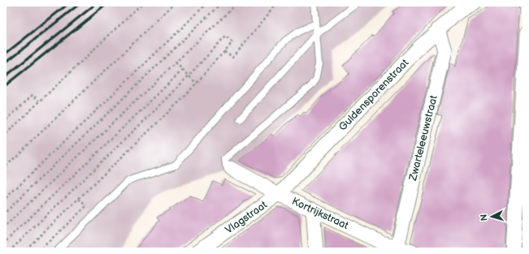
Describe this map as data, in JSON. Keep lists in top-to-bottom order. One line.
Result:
{"streets":{"street":["Guldensporenstraat","Zwarteleeuwstraat","Kortrijkstraat","Vlagstraat"]},"crossings":[["Guldensporenstraat","Zwarteleeuwstraat"],["Guldensporenstraat","Kortrijkstraat"],["Guldensporenstraat","Vlagstraat"],["Zwarteleeuwstraat","Kortrijkstraat"],["Kortrijkstraat","Vlagstraat"]],"north":"left"}
